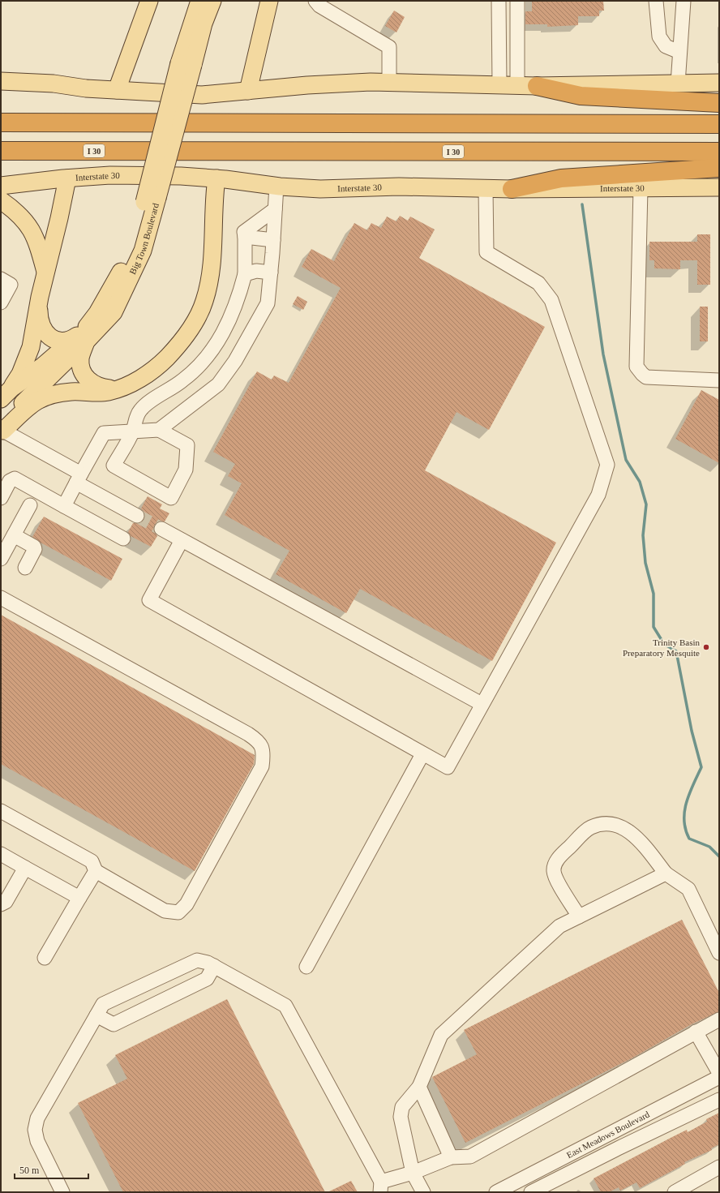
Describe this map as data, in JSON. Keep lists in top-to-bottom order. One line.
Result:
{"streets":{"highway":["I 30"],"main road":["Interstate 30","Big Town Boulevard"],"street":["East Meadows Boulevard"]},"places":["Trinity Basin Preparatory Mesquite"],"scale_bar":"50 m"}
